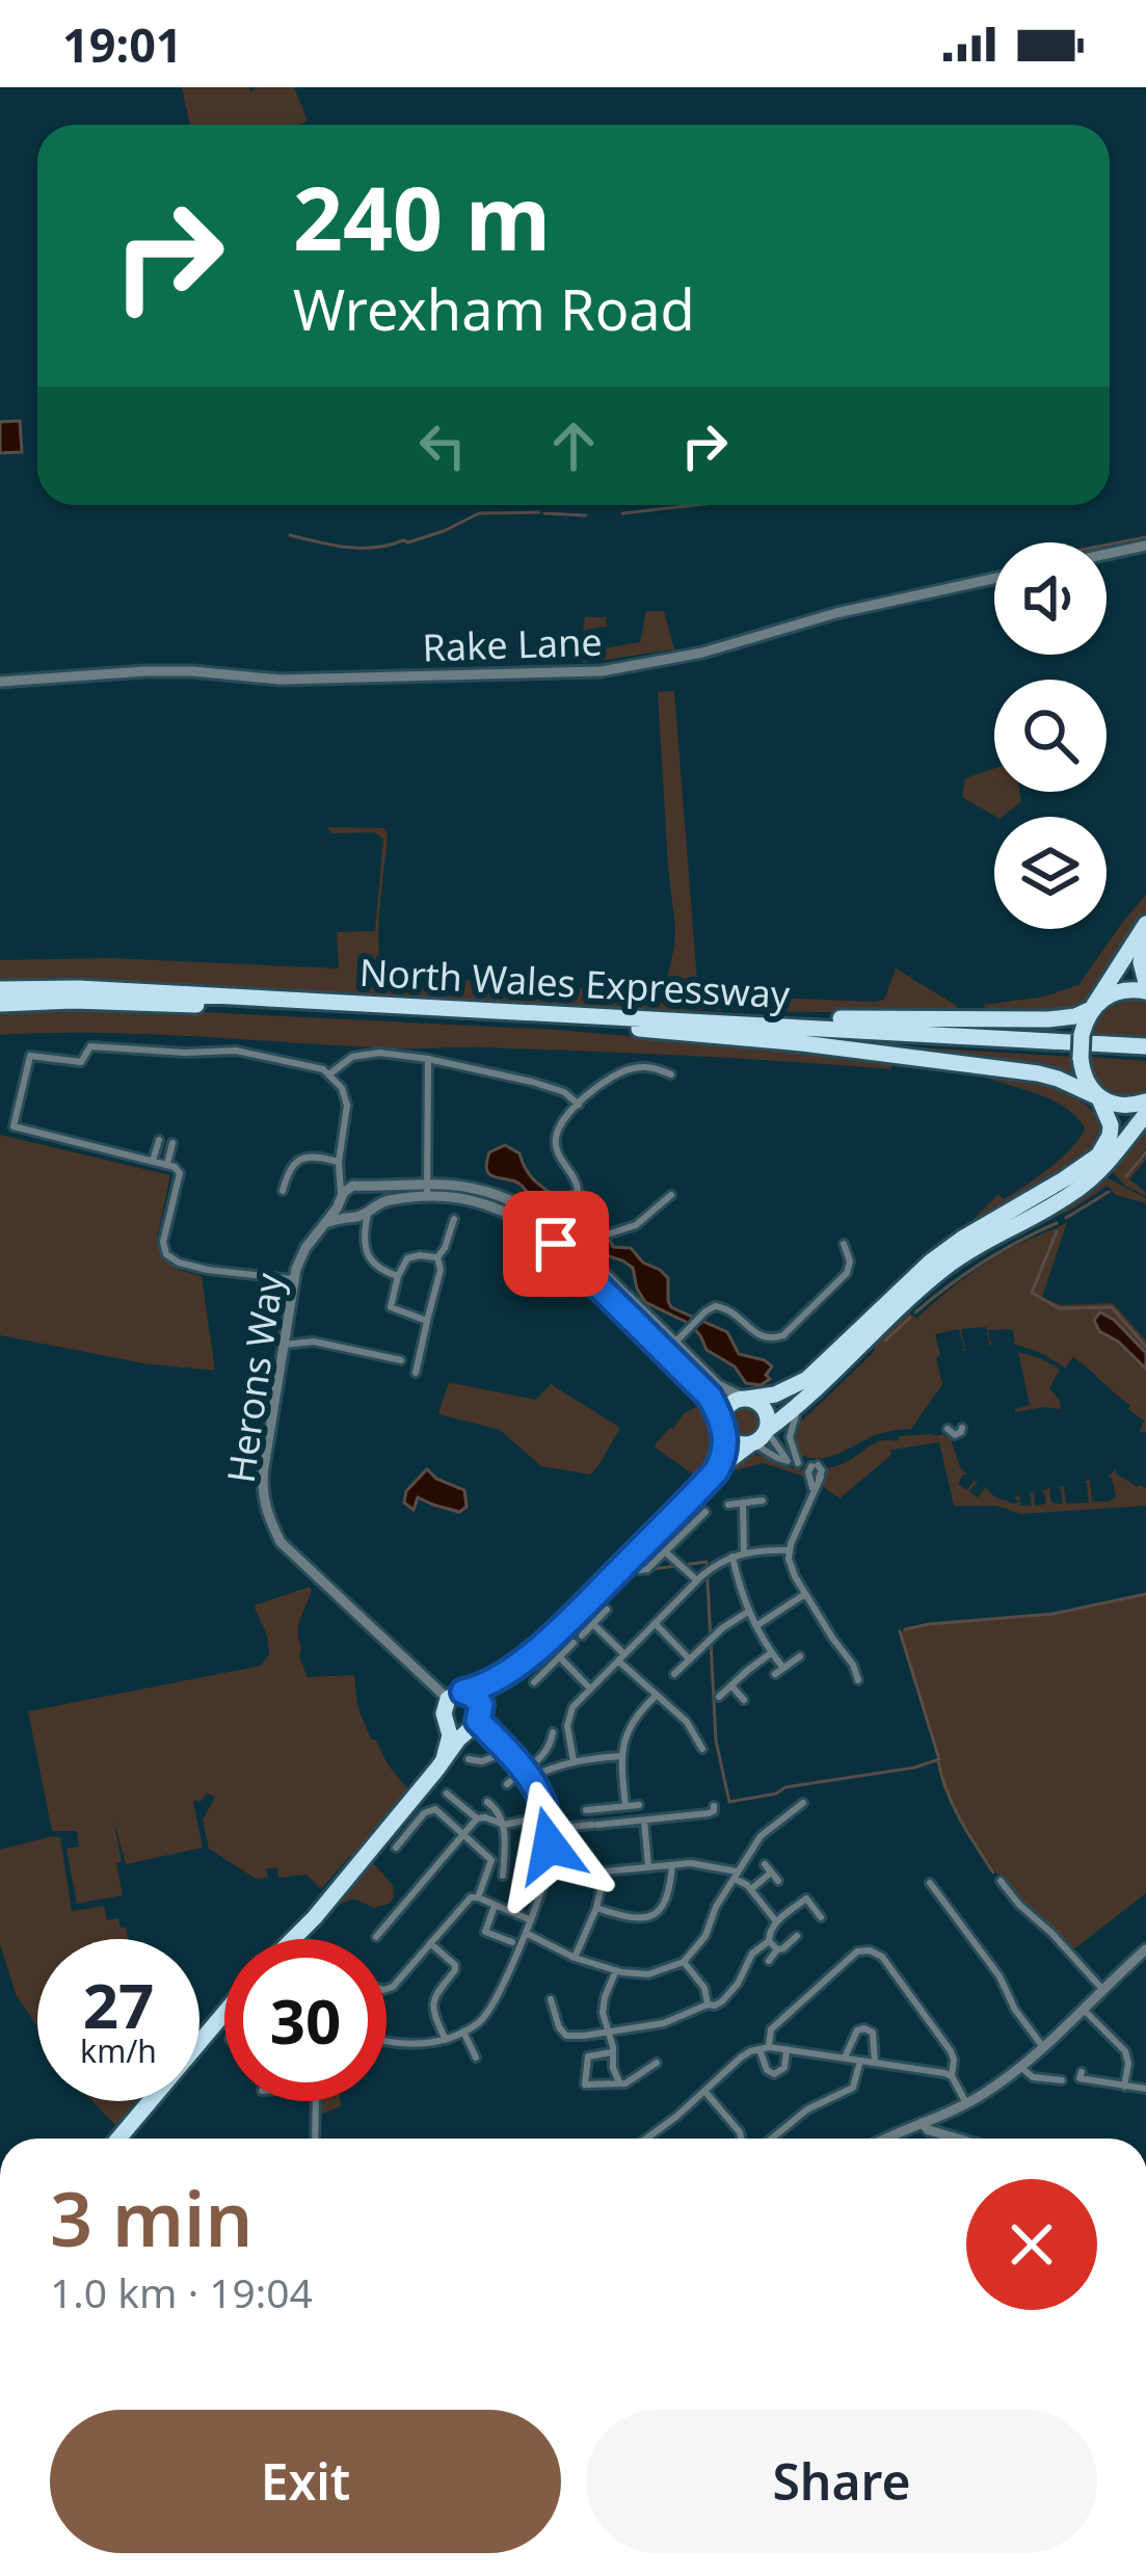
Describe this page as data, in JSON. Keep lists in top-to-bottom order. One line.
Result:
{"streets":{"highway":["North Wales Expressway"],"street":["Rake Lane","Herons Way"]},"page":{"status":"19:01","turn":["240 m","Wrexham Road"],"speed":"27 km/h","limit":"30","heading":["3 min","1.0 km · 19:04"],"buttons":["Exit","Share"]}}
